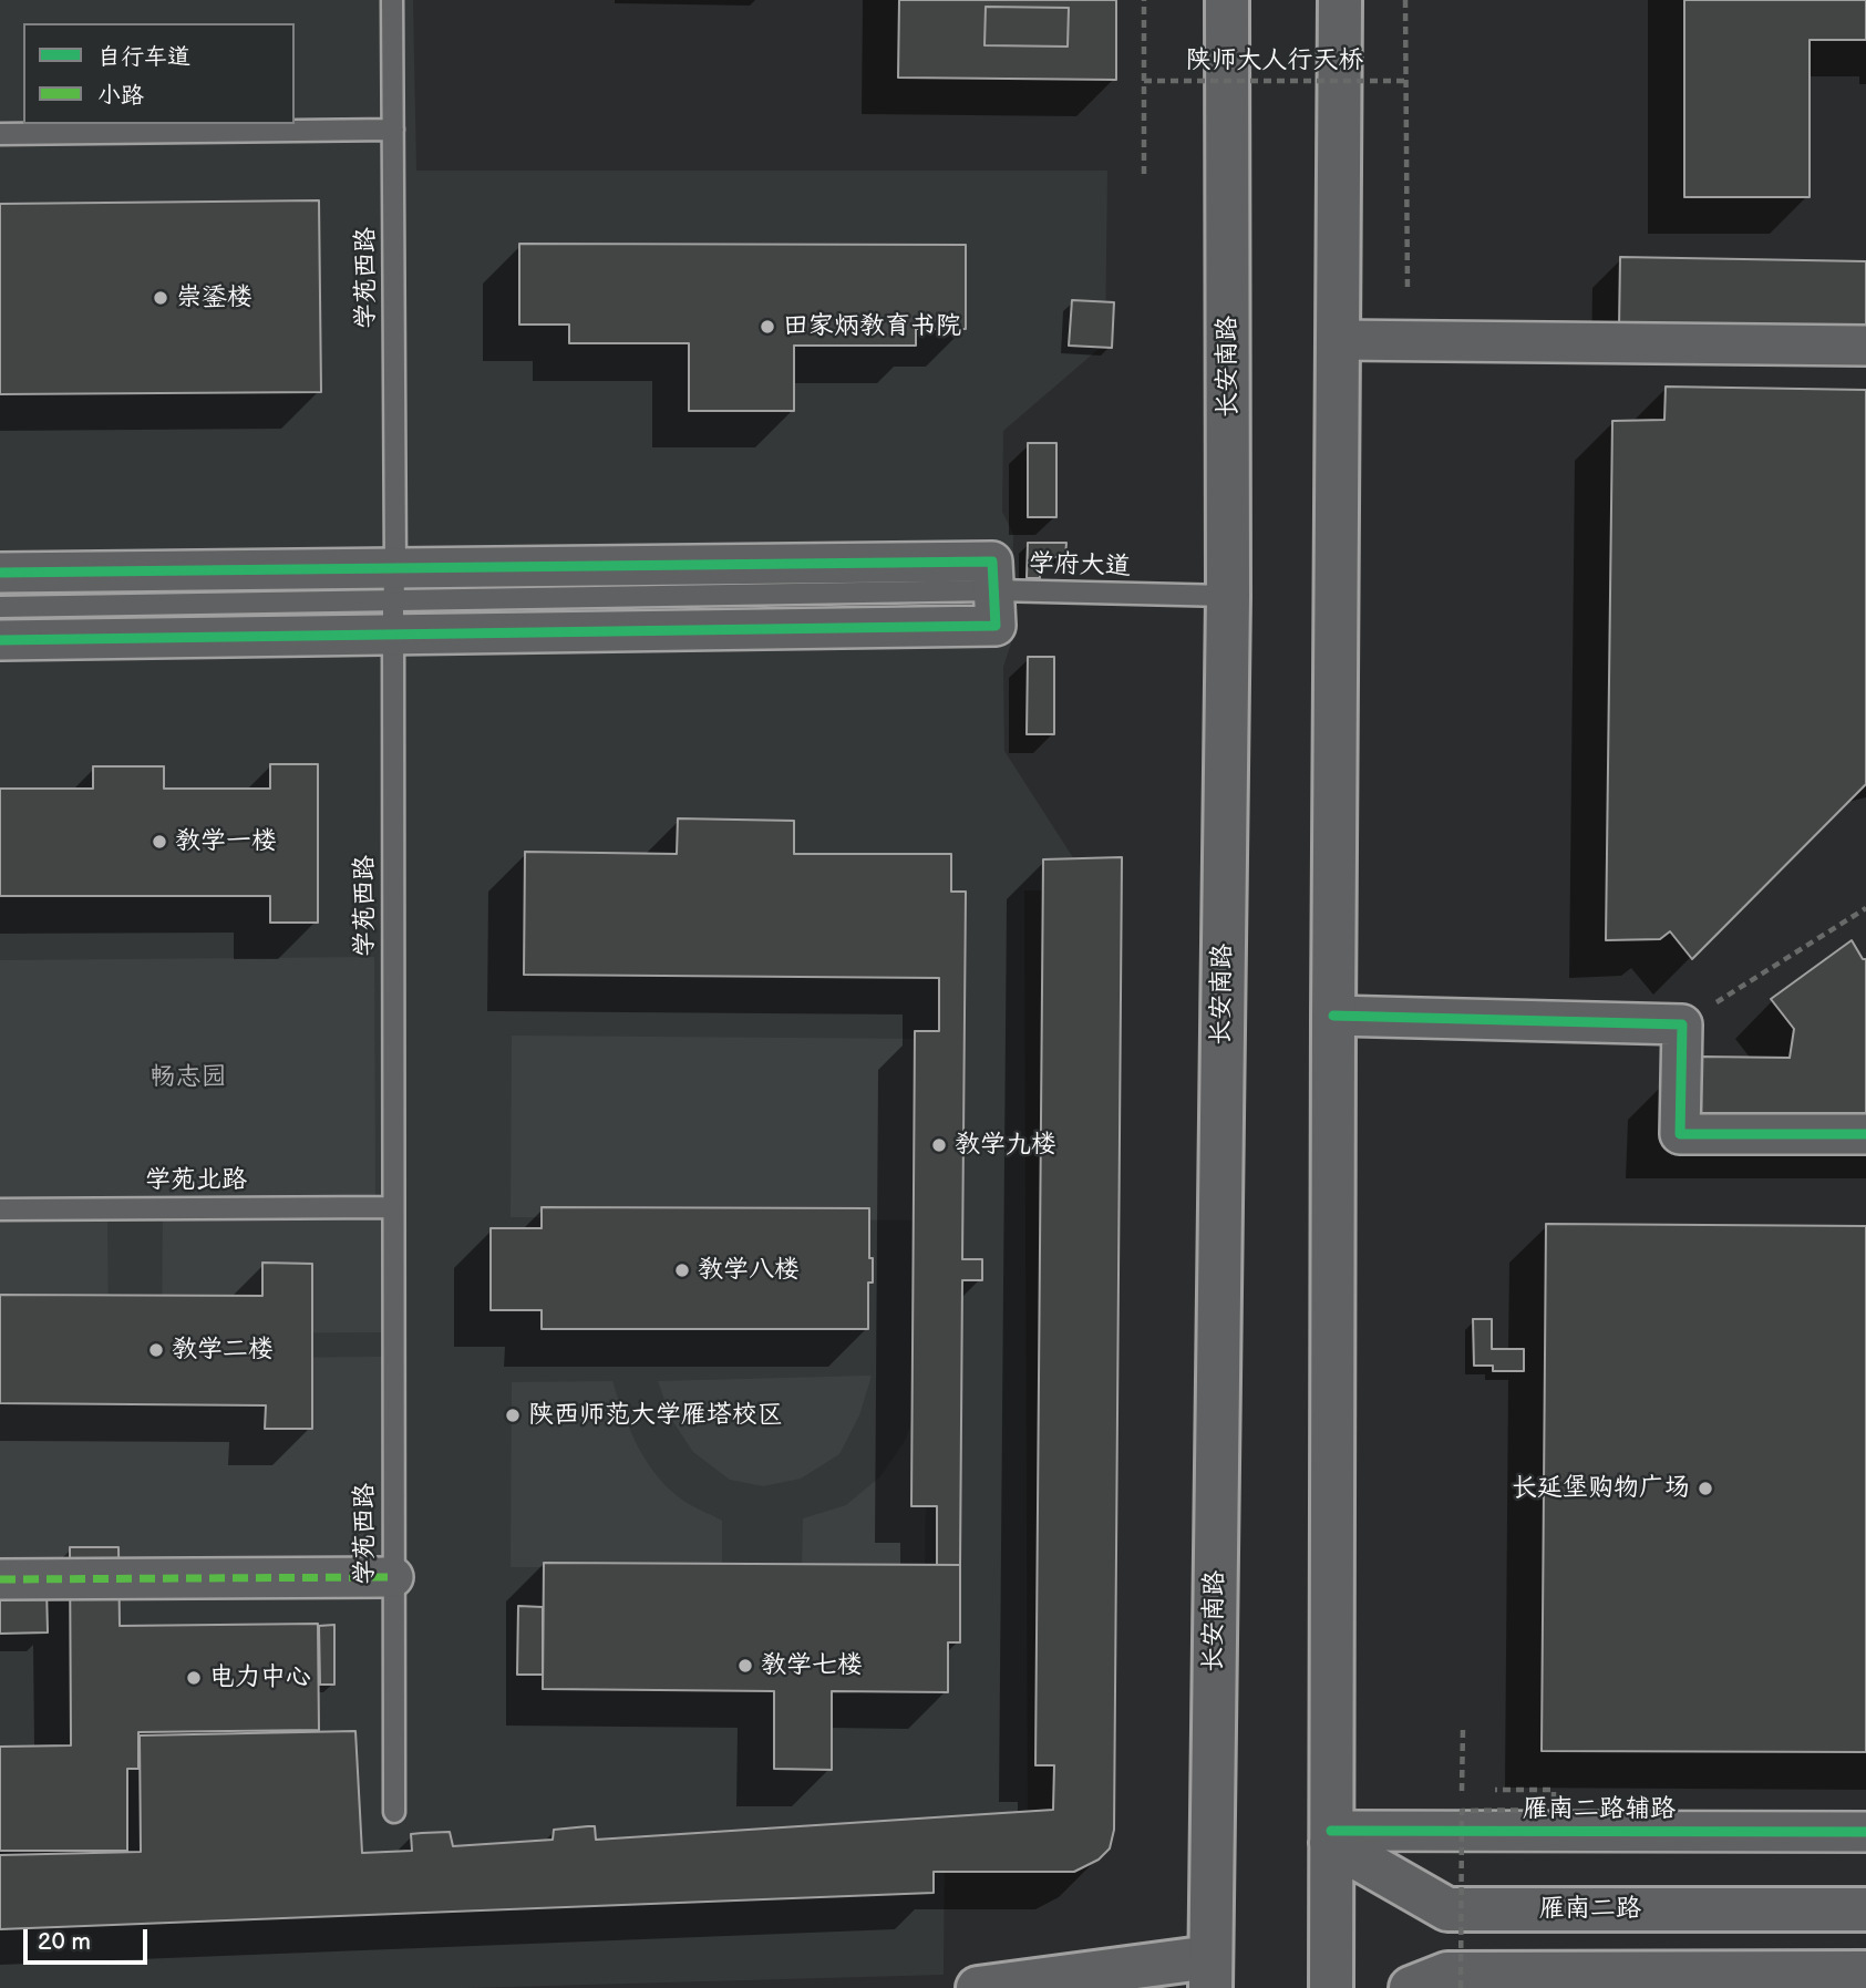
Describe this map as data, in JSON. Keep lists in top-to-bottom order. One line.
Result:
{"streets":{"main road":["长安南路","雁南二路"],"street":["雁南二路辅路"],"lane":["学苑西路","学府大道","学苑北路"],"path":["陕师大人行天桥"]},"crossings":[["学苑西路","学苑北路"],["长安南路","学府大道"],["雁南二路辅路","雁南二路"]],"parks":["畅志园"],"places":["崇鋈楼","田家炳教育书院","教学一楼","教学九楼","教学八楼","教学二楼","陕西师范大学雁塔校区","长延堡购物广场","教学七楼","电力中心"],"legend":["自行车道","小路"],"scale_bar":"20 m"}
